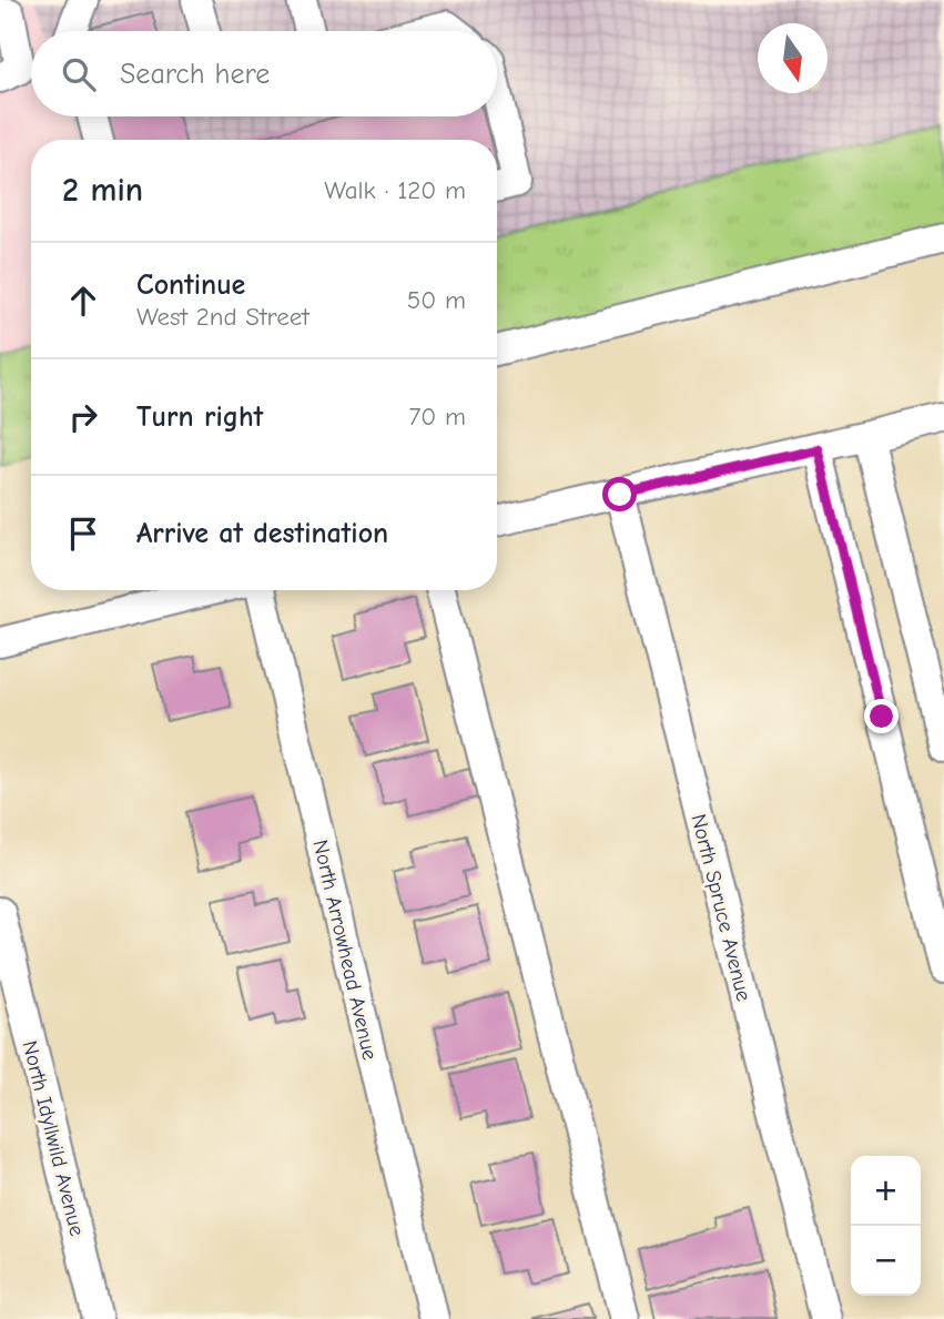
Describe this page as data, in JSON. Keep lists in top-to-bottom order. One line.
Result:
{"streets":{"street":["North Spruce Avenue","North Arrowhead Avenue","North Idyllwild Avenue"]},"north":"bottom","page":{"search":"Search here","heading":["2 min","Walk · 120 m"],"list":[["Continue","West 2nd Street","50 m"],["Turn right","70 m"],"Arrive at destination"],"map_buttons":["+","−"]}}
